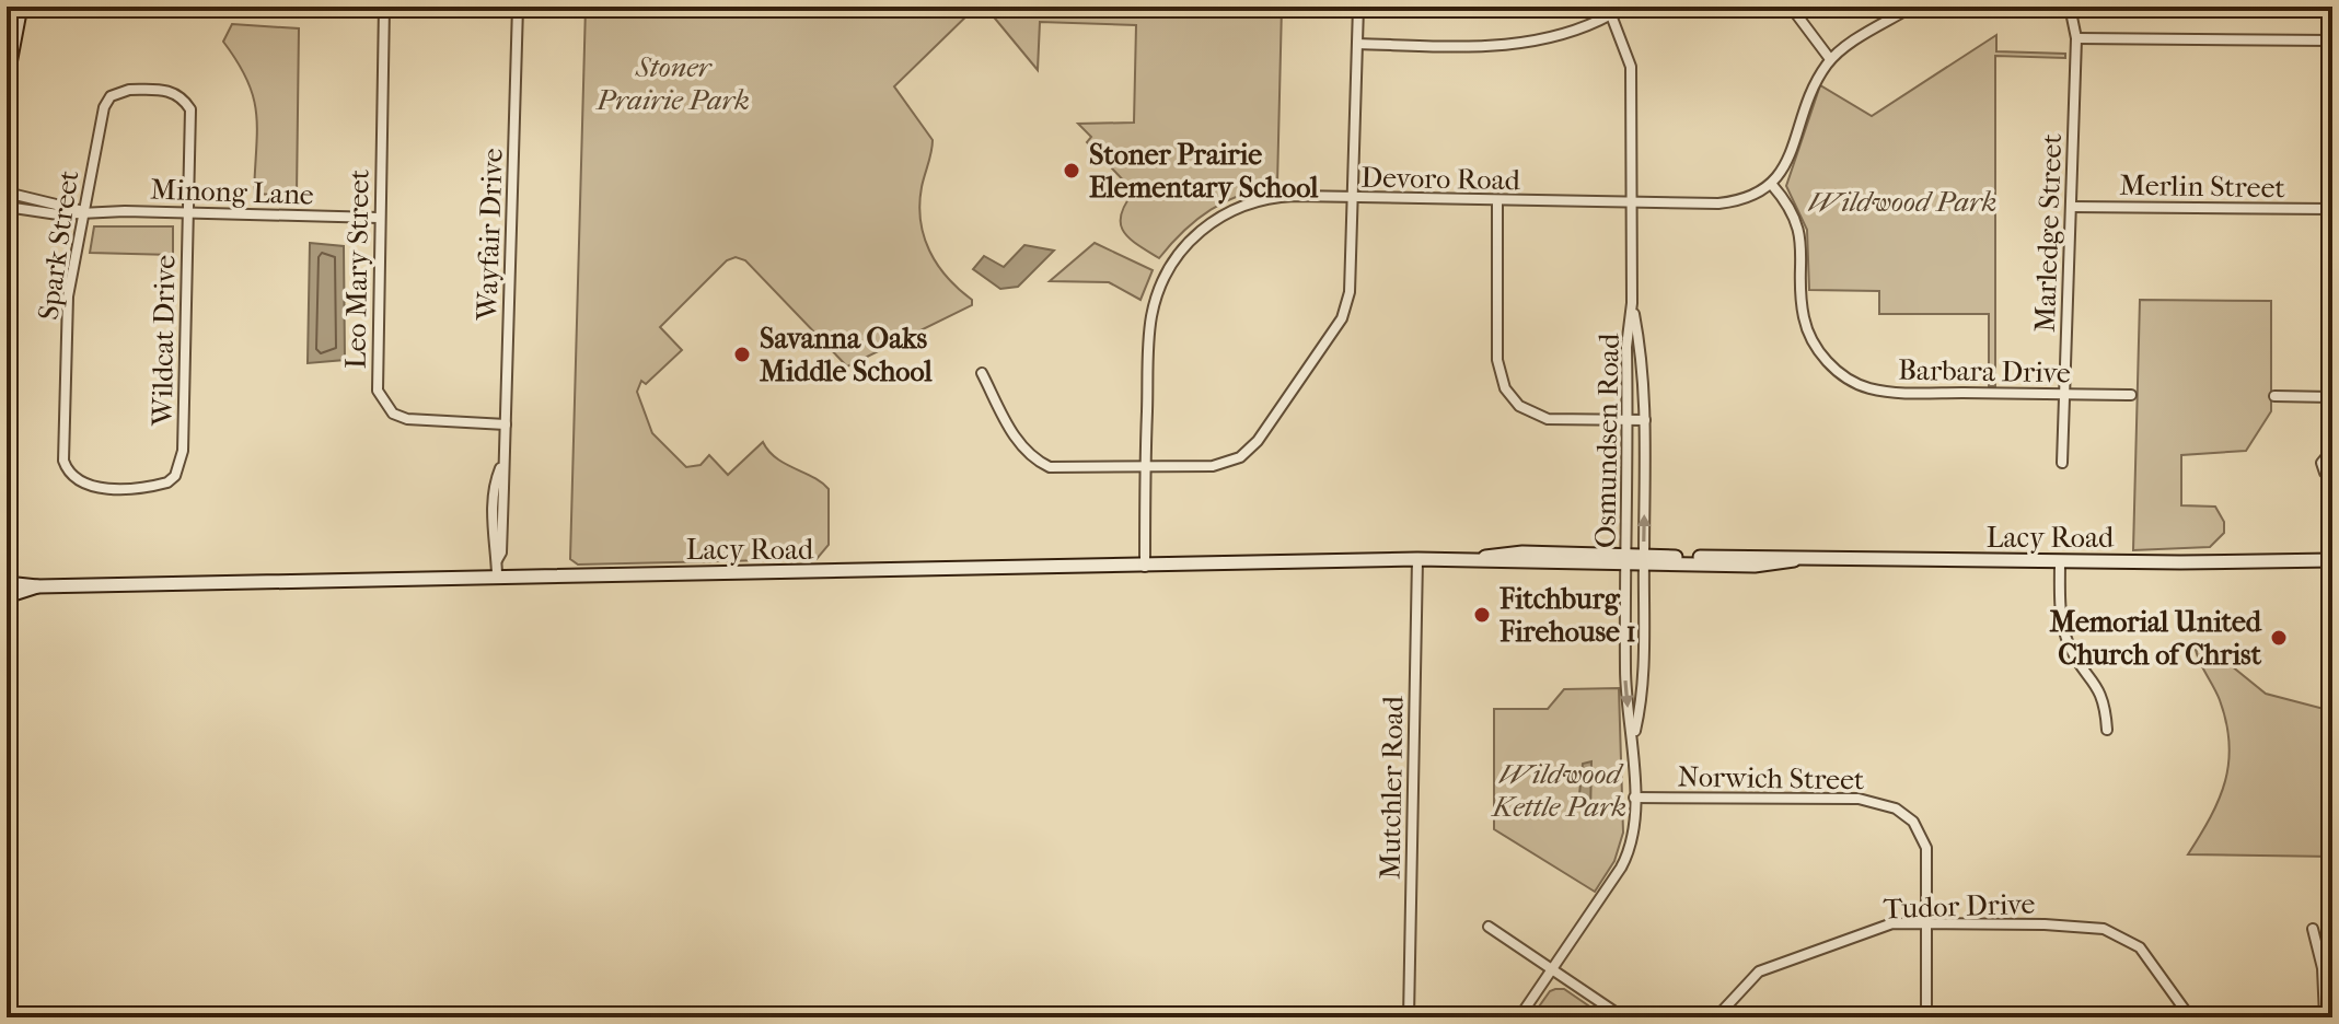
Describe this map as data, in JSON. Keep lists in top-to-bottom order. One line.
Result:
{"streets":{"street":["Devoro Road","Merlin Street","Minong Lane","Marledge Street","Wayfair Drive","Spark Street","Leo Mary Street","Wildcat Drive","Barbara Drive","Osmundsen Road","Lacy Road","Norwich Street","Mutchler Road","Tudor Drive"]},"crossings":[["Devoro Road","Barbara Drive"],["Devoro Road","Osmundsen Road"],["Devoro Road","Lacy Road"],["Merlin Street","Marledge Street"],["Minong Lane","Spark Street"],["Minong Lane","Leo Mary Street"],["Minong Lane","Wildcat Drive"],["Marledge Street","Barbara Drive"],["Wayfair Drive","Leo Mary Street"],["Wayfair Drive","Lacy Road"],["Spark Street","Wildcat Drive"],["Osmundsen Road","Lacy Road"],["Osmundsen Road","Norwich Street"],["Lacy Road","Mutchler Road"],["Norwich Street","Tudor Drive"]],"parks":["Stoner Prairie Park","Wildwood Park","Wildwood Kettle Park"],"places":["Stoner Prairie Elementary School","Savanna Oaks Middle School","Fitchburg Firehouse 1","Memorial United Church of Christ"]}
